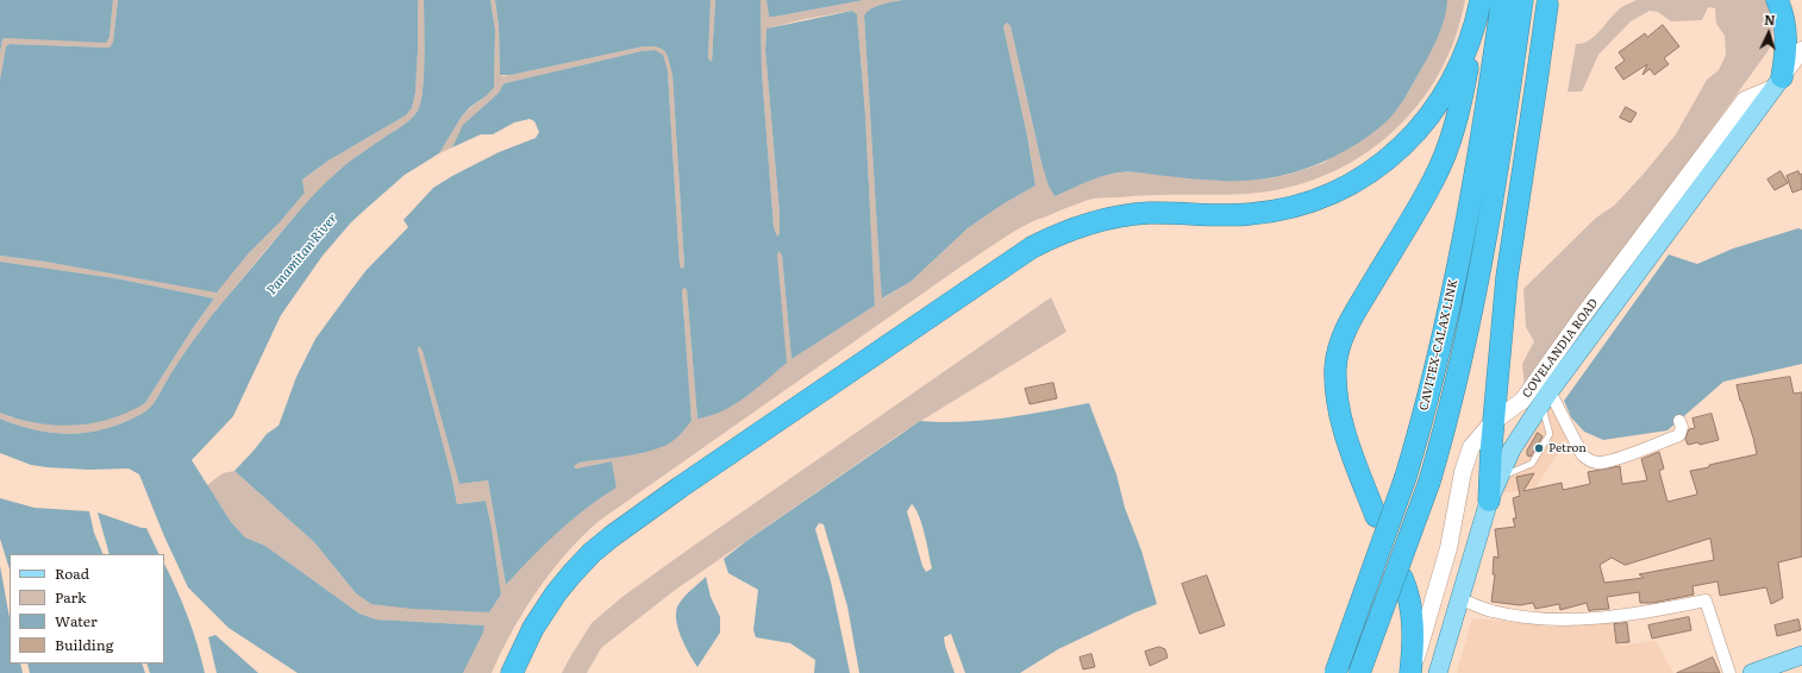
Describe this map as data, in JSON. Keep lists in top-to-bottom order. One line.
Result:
{"streets":{"highway":["CAVITEX–CALAX LINK"],"main road":["COVELANDIA ROAD"]},"water":["Panamitan River"],"places":["Petron"],"legend":["Road","Park","Water","Building"],"north":"top"}
